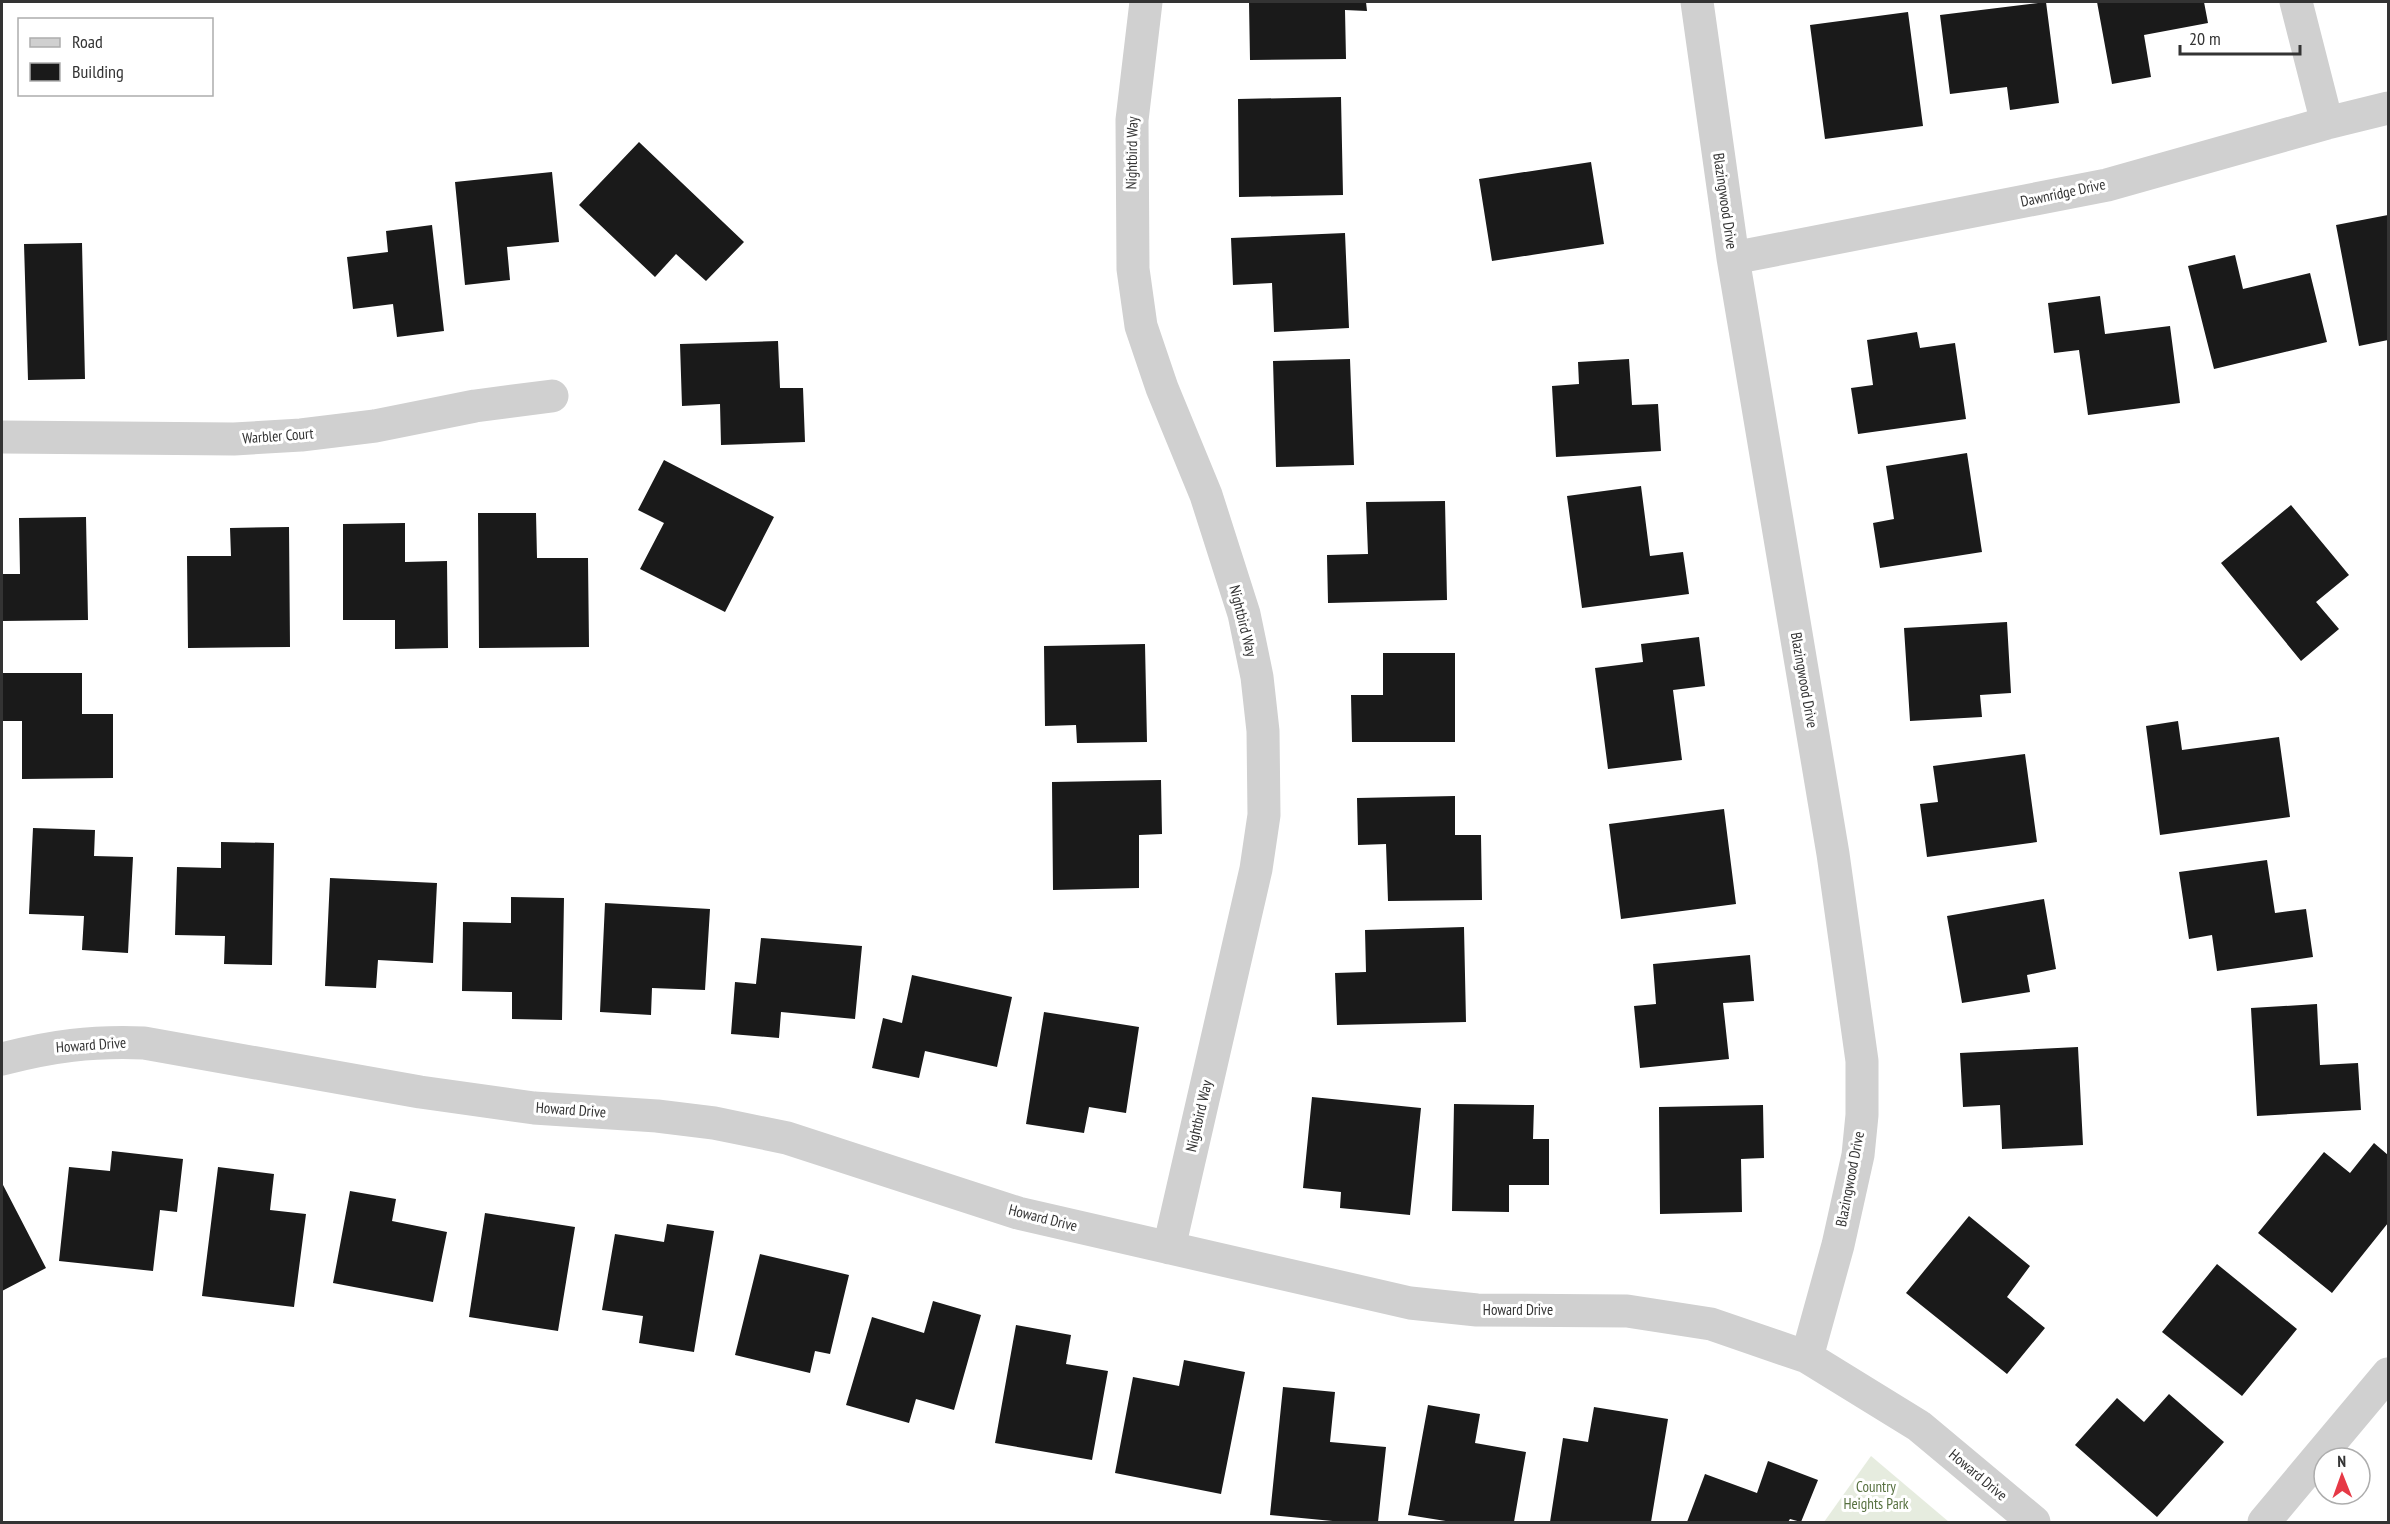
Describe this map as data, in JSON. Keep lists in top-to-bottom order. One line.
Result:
{"streets":{"street":["Nightbird Way","Dawnridge Drive","Blazingwood Drive","Warbler Court","Howard Drive"]},"crossings":[["Nightbird Way","Howard Drive"],["Dawnridge Drive","Blazingwood Drive"],["Blazingwood Drive","Howard Drive"]],"parks":["Country Heights Park"],"legend":["Road","Building"],"scale_bar":"20 m","north":"top"}
